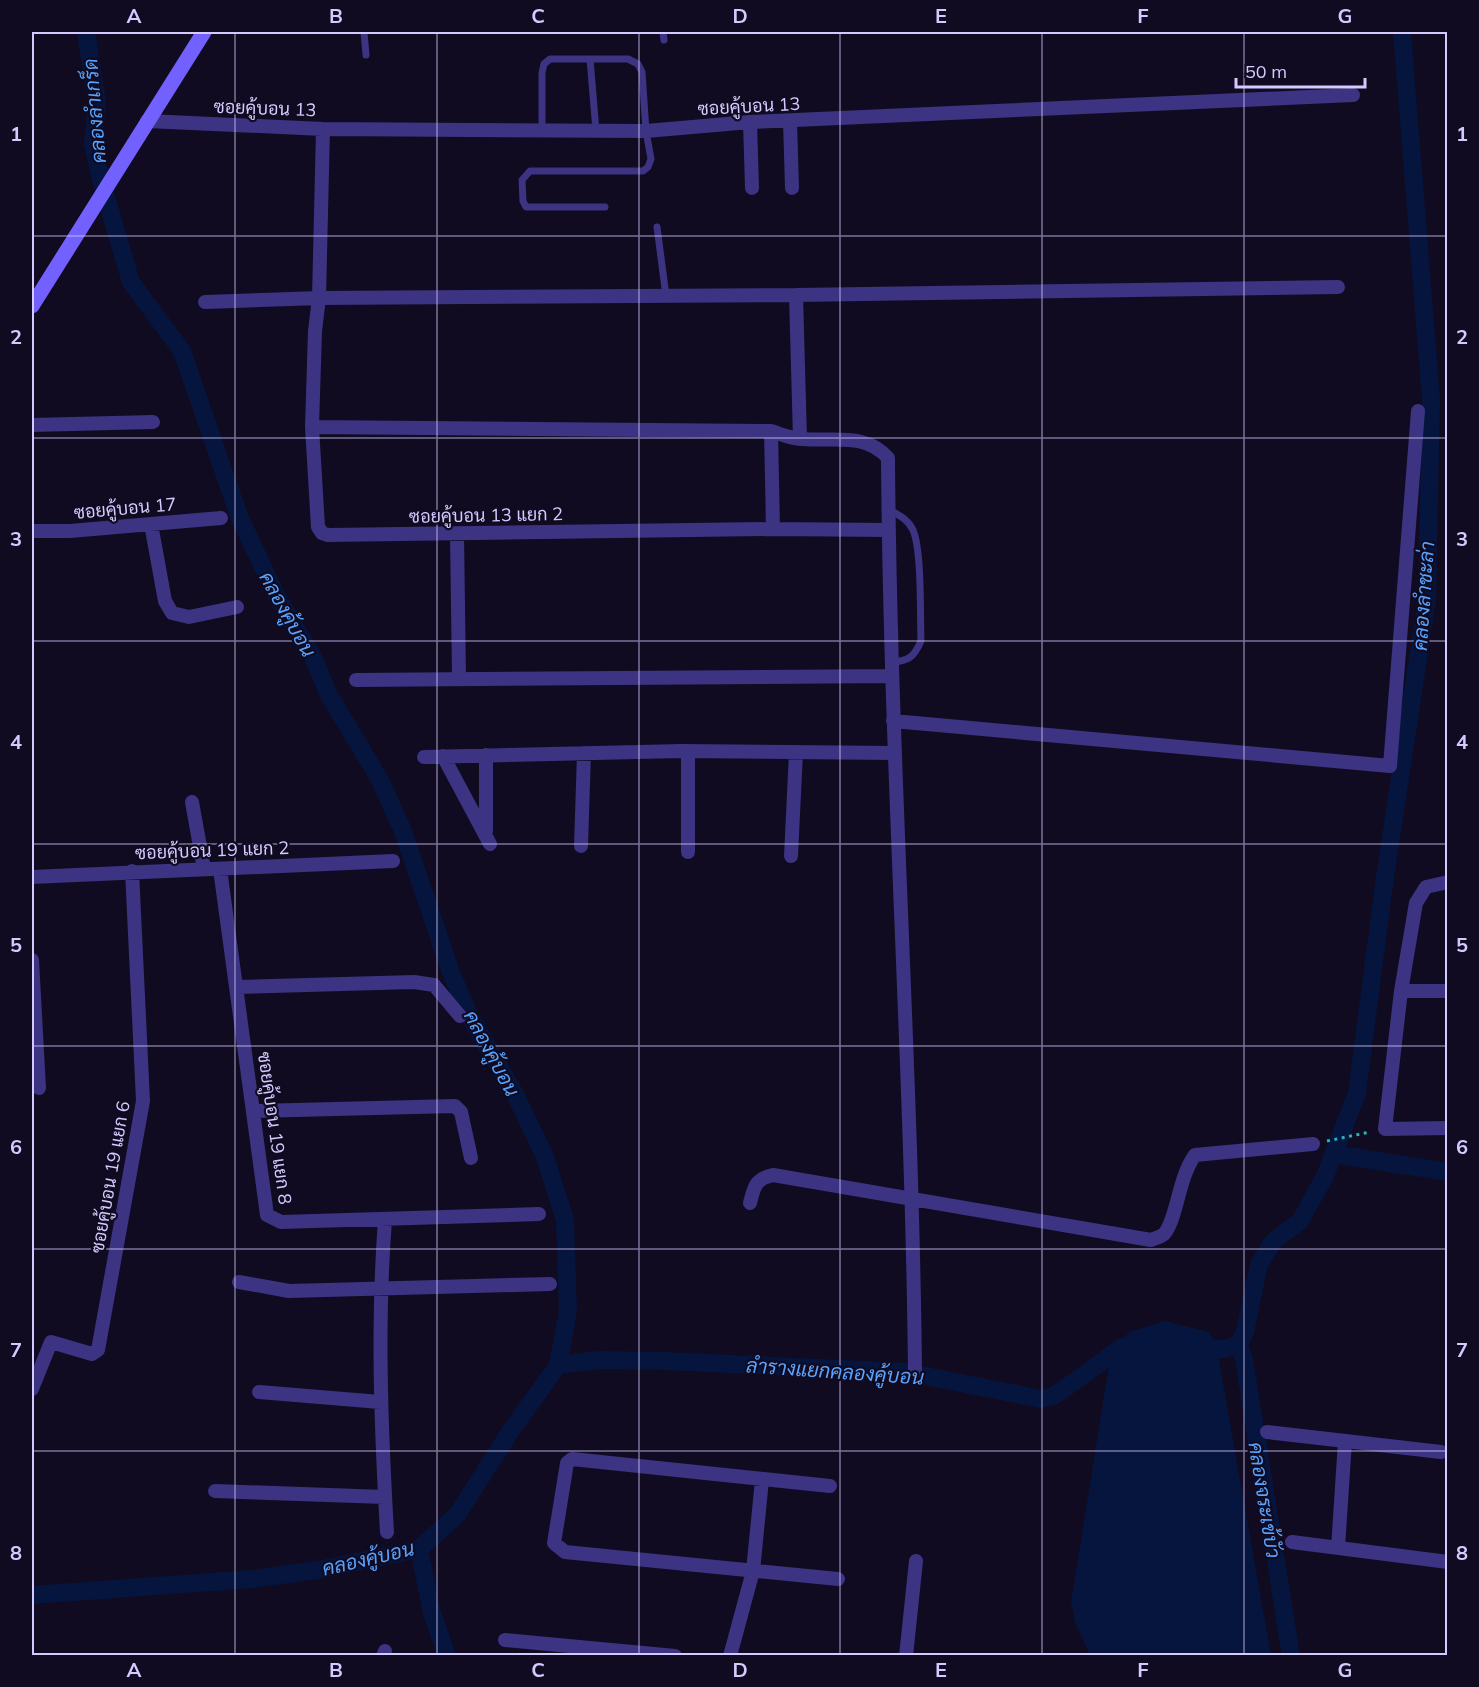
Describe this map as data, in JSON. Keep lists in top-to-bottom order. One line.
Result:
{"streets":{"street":["ซอยคู้บอน 13","ซอยคู้บอน 17","ซอยคู้บอน 13 แยก 2","ซอยคู้บอน 19 แยก 2","ซอยคู้บอน 19 แยก 8","ซอยคู้บอน 19 แยก 6"]},"crossings":[["ซอยคู้บอน 13","ซอยคู้บอน 13 แยก 2"],["ซอยคู้บอน 19 แยก 2","ซอยคู้บอน 19 แยก 8"],["ซอยคู้บอน 19 แยก 2","ซอยคู้บอน 19 แยก 6"]],"water":["คลองลำเกร็ด","คลองลำชะล่า","คลองคู้บอน","ลำรางแยกคลองคู้บอน","คลองจระเข้บัว"],"scale_bar":"50 m","grid":{"columns":["A","B","C","D","E","F","G"],"rows":["1","2","3","4","5","6","7","8"]}}
